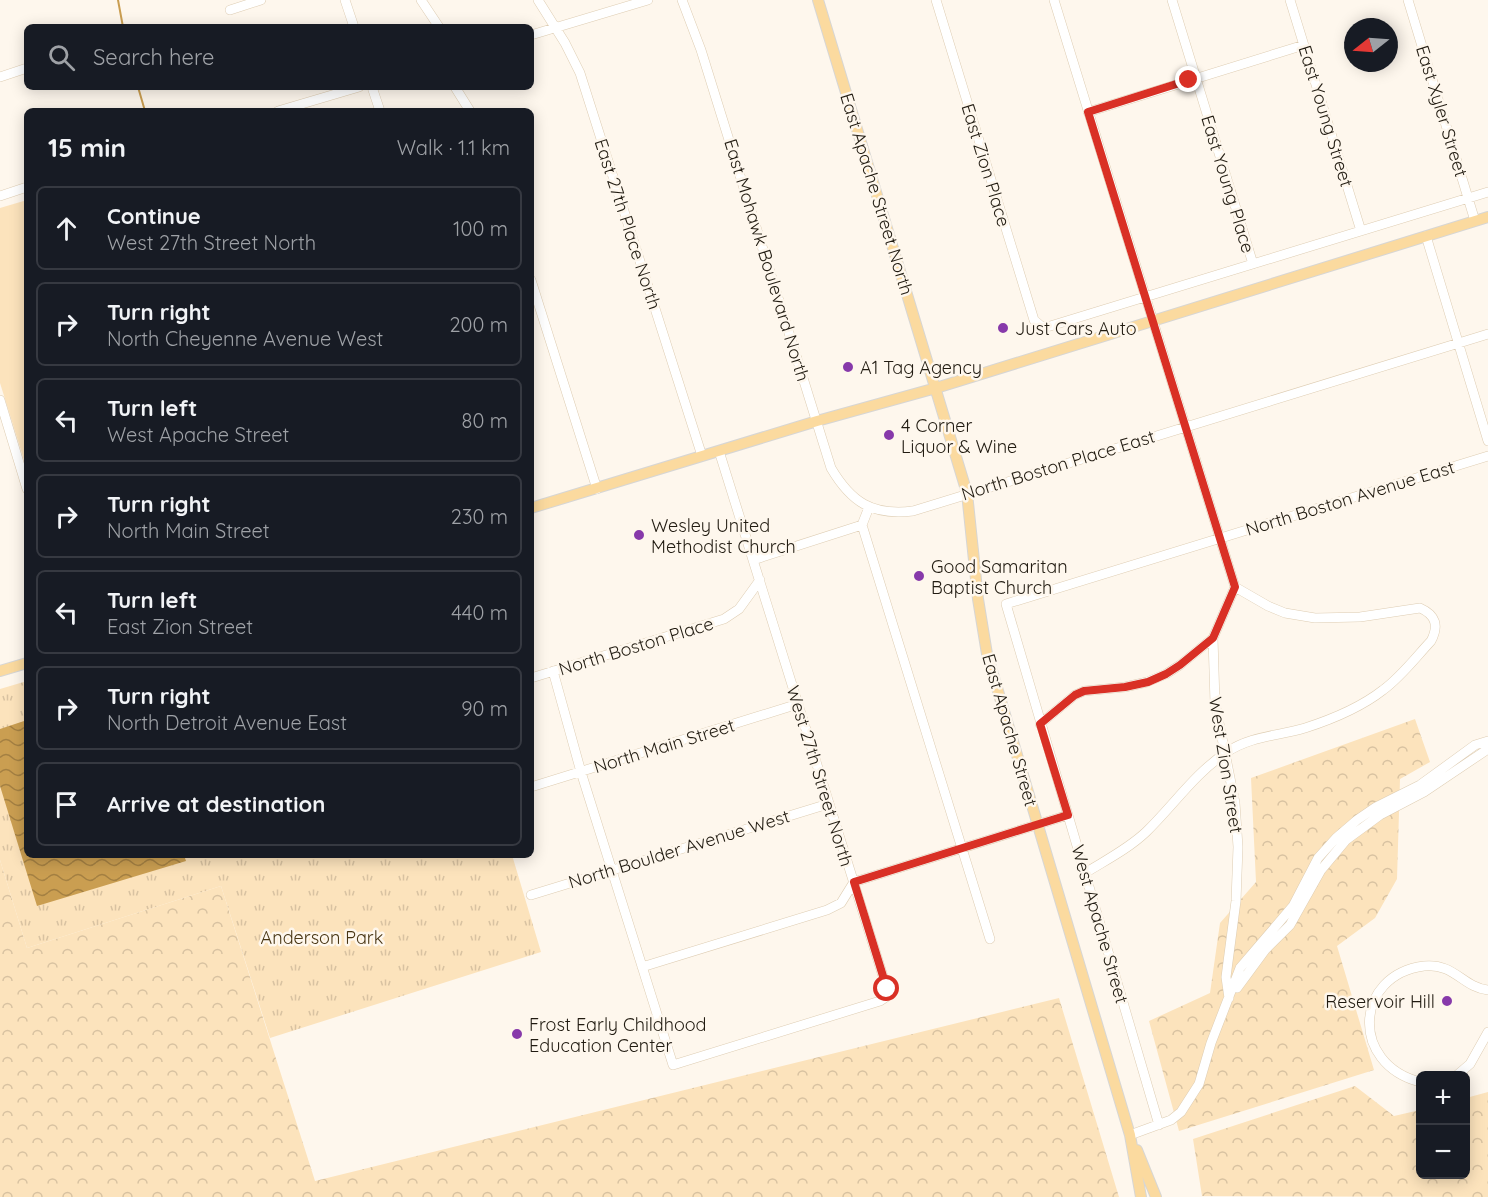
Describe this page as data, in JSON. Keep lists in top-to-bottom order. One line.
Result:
{"streets":{"main road":["East Apache Street North","East Apache Street"],"street":["East Xyler Street","East Young Street","East Zion Place","East Young Place","East 27th Place North","East Mohawk Boulevard North","North Boston Place East","North Boston Avenue East","North Boston Place","North Main Street","West Zion Street","West 27th Street North","North Boulder Avenue West","West Apache Street"]},"crossings":[["East Apache Street North","East Apache Street"],["East Mohawk Boulevard North","North Boston Place East"],["North Boston Place East","East Apache Street"],["North Boston Avenue East","East Apache Street"],["North Boston Place","West 27th Street North"],["East Apache Street","West Apache Street"],["North Main Street","West 27th Street North"],["West 27th Street North","North Boulder Avenue West"]],"parks":["Anderson Park"],"places":["Just Cars Auto","A1 Tag Agency","4 Corner Liquor & Wine","Wesley United Methodist Church","Good Samaritan Baptist Church","Reservoir Hill","Frost Early Childhood Education Center"],"north":"left","page":{"search":"Search here","heading":["15 min","Walk · 1.1 km"],"list":[["Continue","West 27th Street North","100 m"],["Turn right","North Cheyenne Avenue West","200 m"],["Turn left","West Apache Street","80 m"],["Turn right","North Main Street","230 m"],["Turn left","East Zion Street","440 m"],["Turn right","North Detroit Avenue East","90 m"],"Arrive at destination"],"map_buttons":["+","−"]}}
